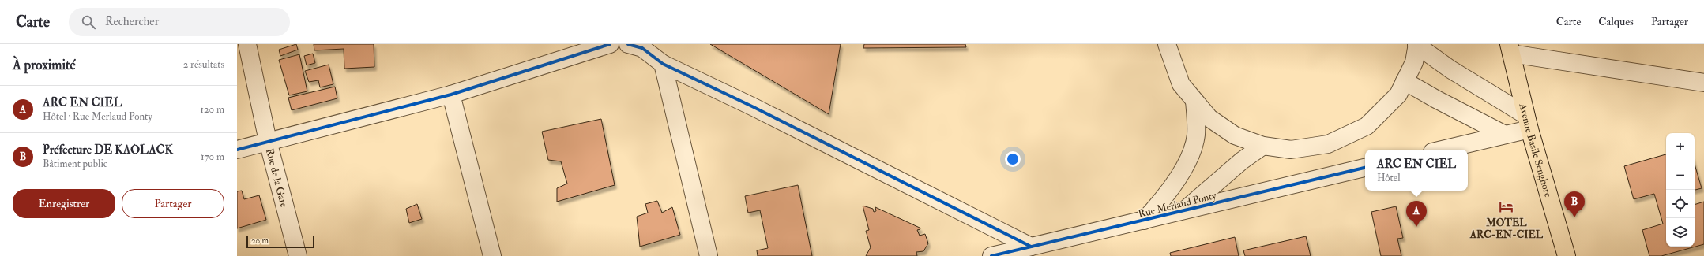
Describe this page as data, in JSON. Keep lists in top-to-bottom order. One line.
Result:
{"streets":{"highway":["Avenue Basile Senghore"],"street":["Rue de la Gare","Rue Merlaud Ponty"]},"places":{"hotel":["MOTEL ARC-EN-CIEL"]},"scale_bar":"20 m","page":{"header":"Carte","search":"Rechercher","nav":["Carte","Calques","Partager"],"heading":["À proximité","2 résultats"],"list":[{"mark":"A","name":"ARC EN CIEL","note":"Hôtel · Rue Merlaud Ponty","value":"120 m"},{"mark":"B","name":"Préfecture DE KAOLACK","note":"Bâtiment public","value":"170 m"}],"map_buttons":["+","−"],"popup":["ARC EN CIEL","Hôtel"],"buttons":["Enregistrer","Partager"],"pins":["B","A"],"scale":"20 m"}}
